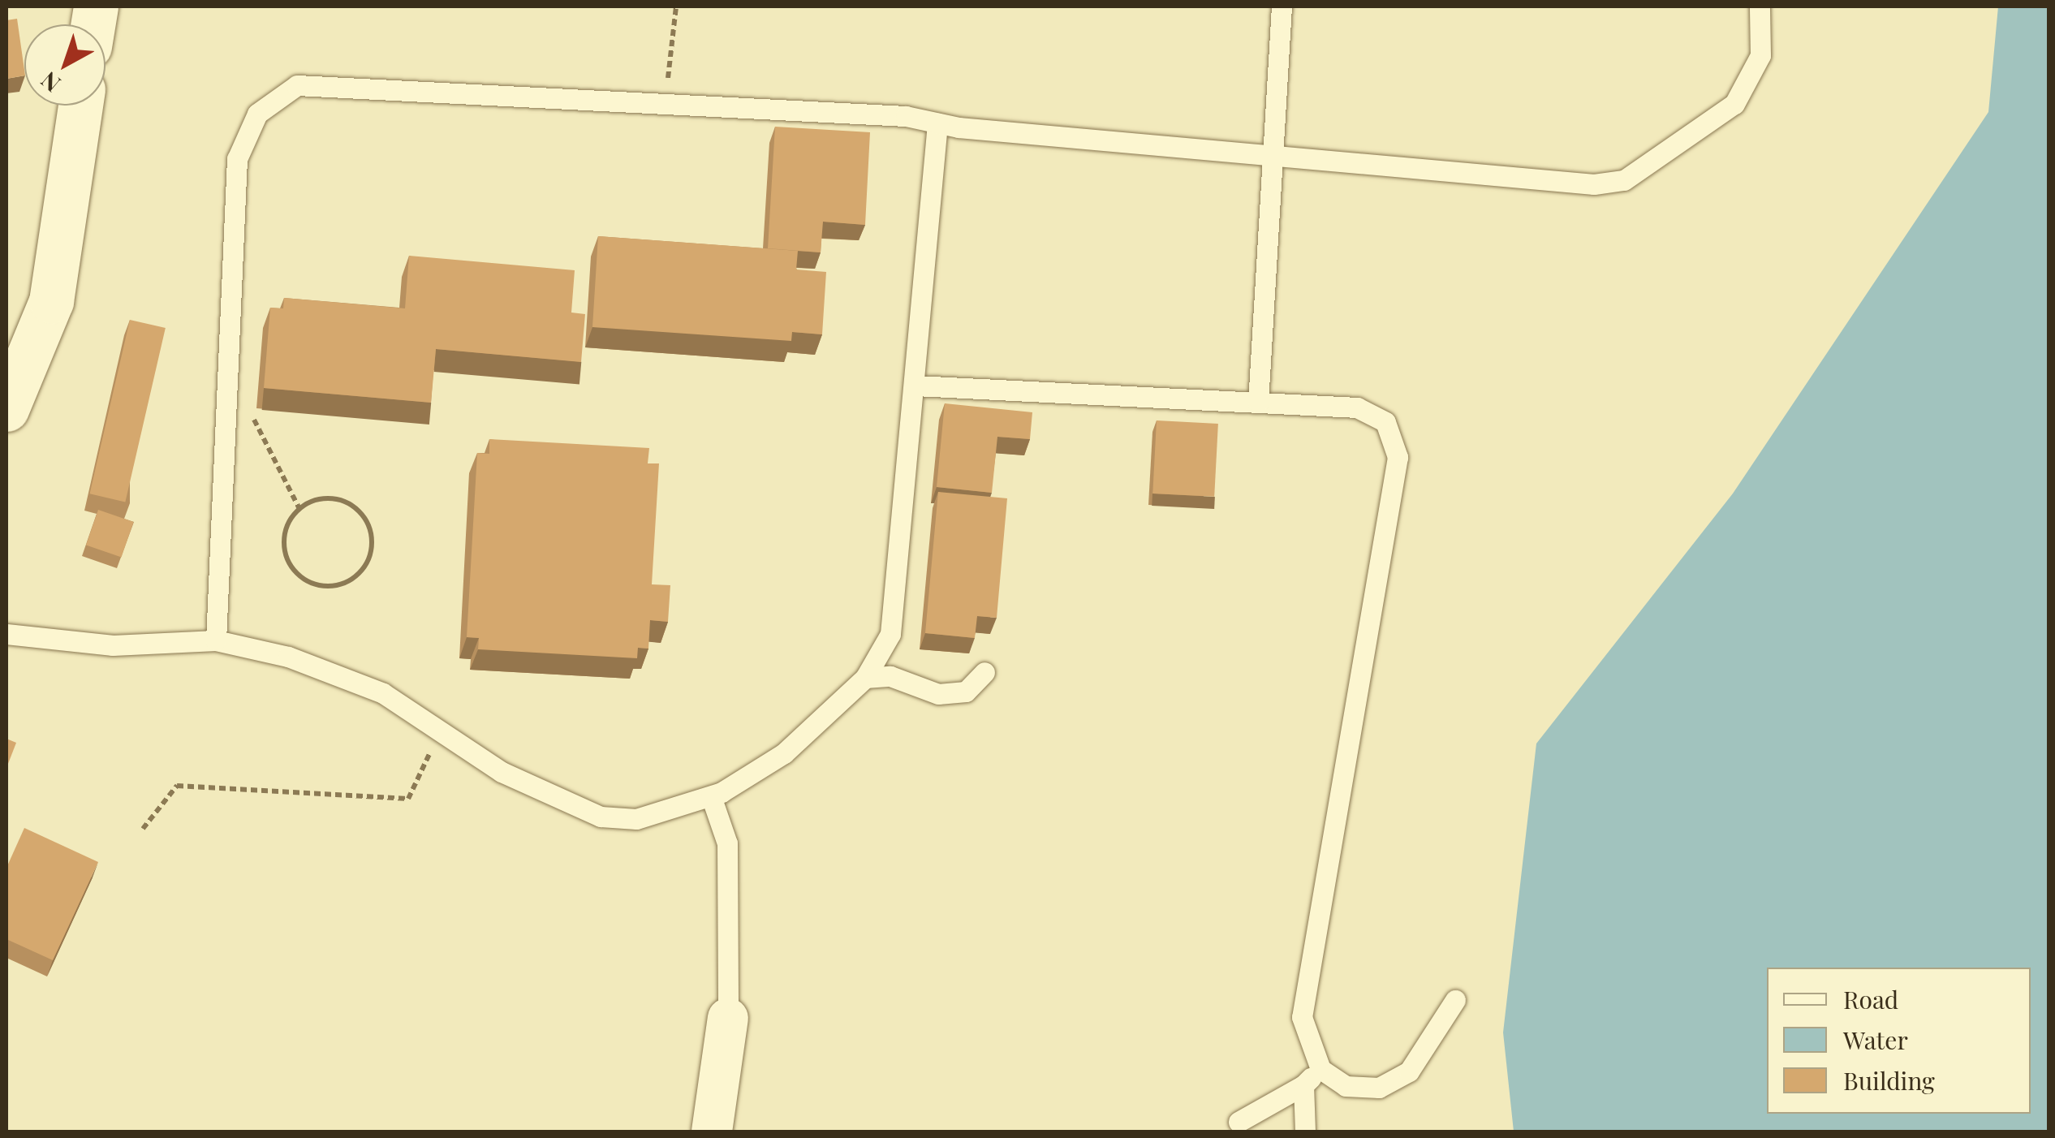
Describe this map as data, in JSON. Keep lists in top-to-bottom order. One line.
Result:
{"legend":["Road","Water","Building"],"north":"bottom left"}
